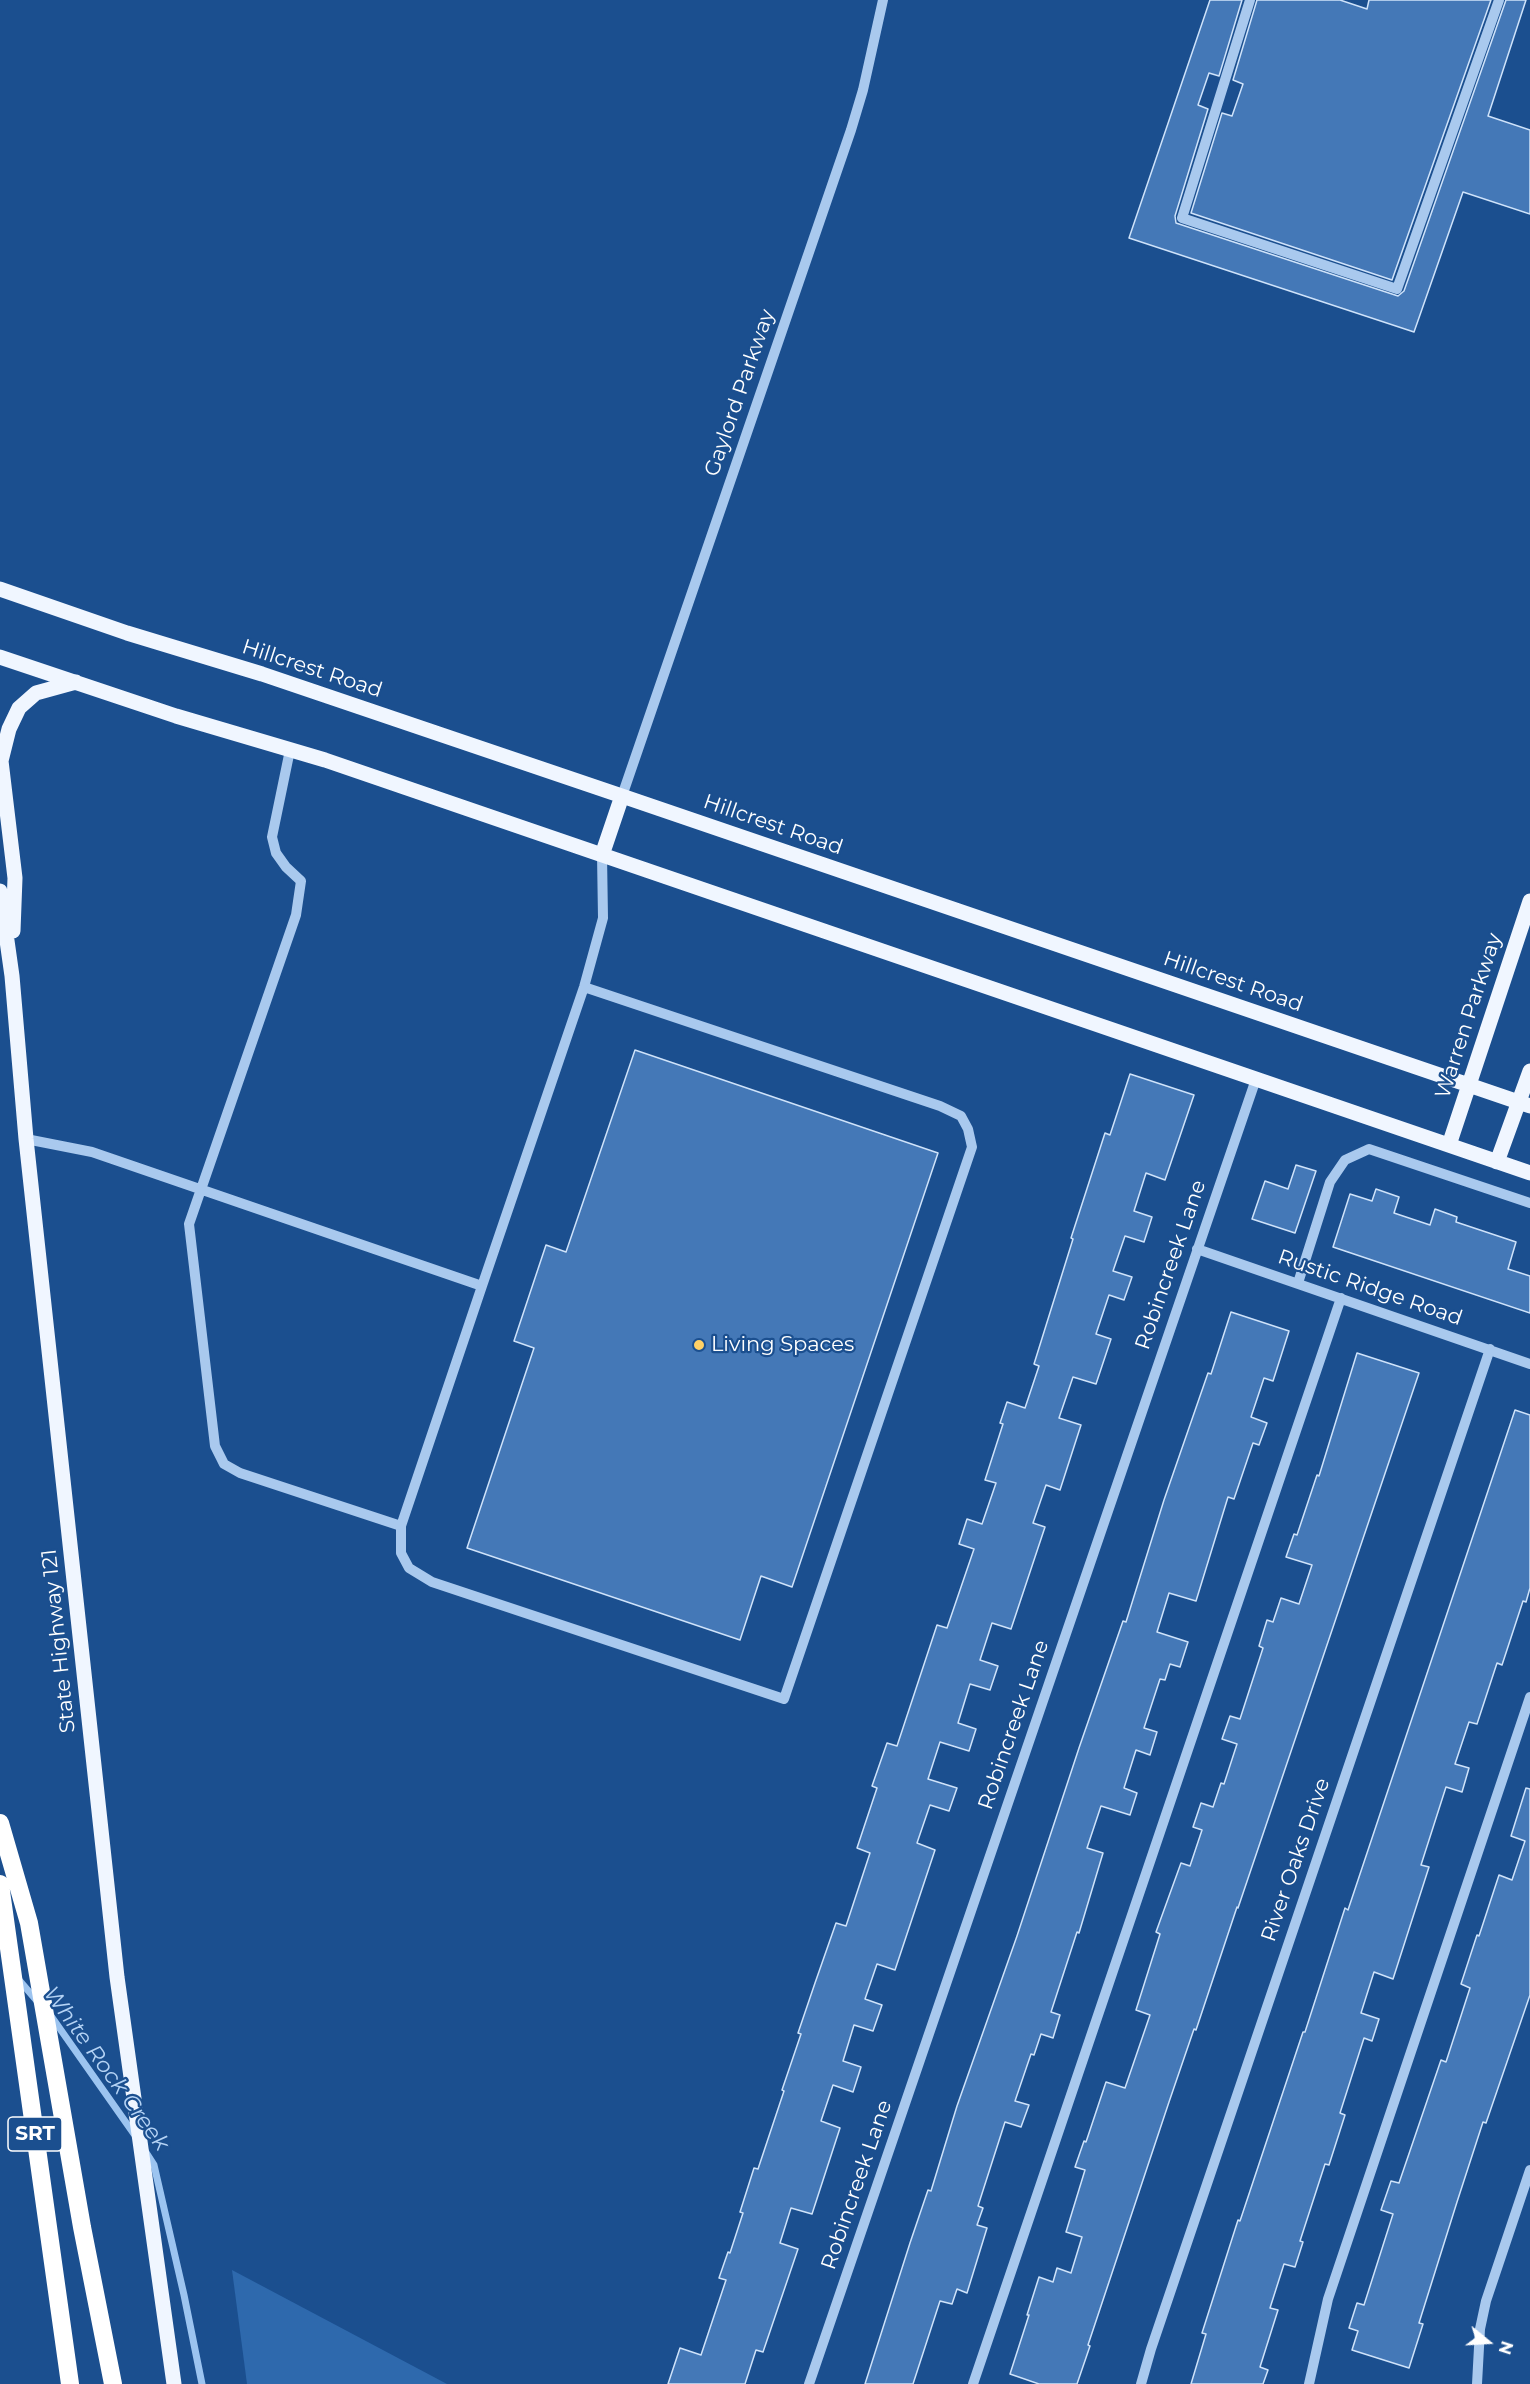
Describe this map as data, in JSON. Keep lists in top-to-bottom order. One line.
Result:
{"streets":{"highway":["SRT"],"main road":["Hillcrest Road","Warren Parkway","State Highway 121"],"street":["Gaylord Parkway","Robincreek Lane","Rustic Ridge Road","River Oaks Drive"]},"crossings":[["Gaylord Parkway","Hillcrest Road"],["Hillcrest Road","Warren Parkway"],["Robincreek Lane","Rustic Ridge Road"],["Rustic Ridge Road","River Oaks Drive"]],"water":["White Rock Creek"],"places":["Living Spaces"],"north":"right"}
